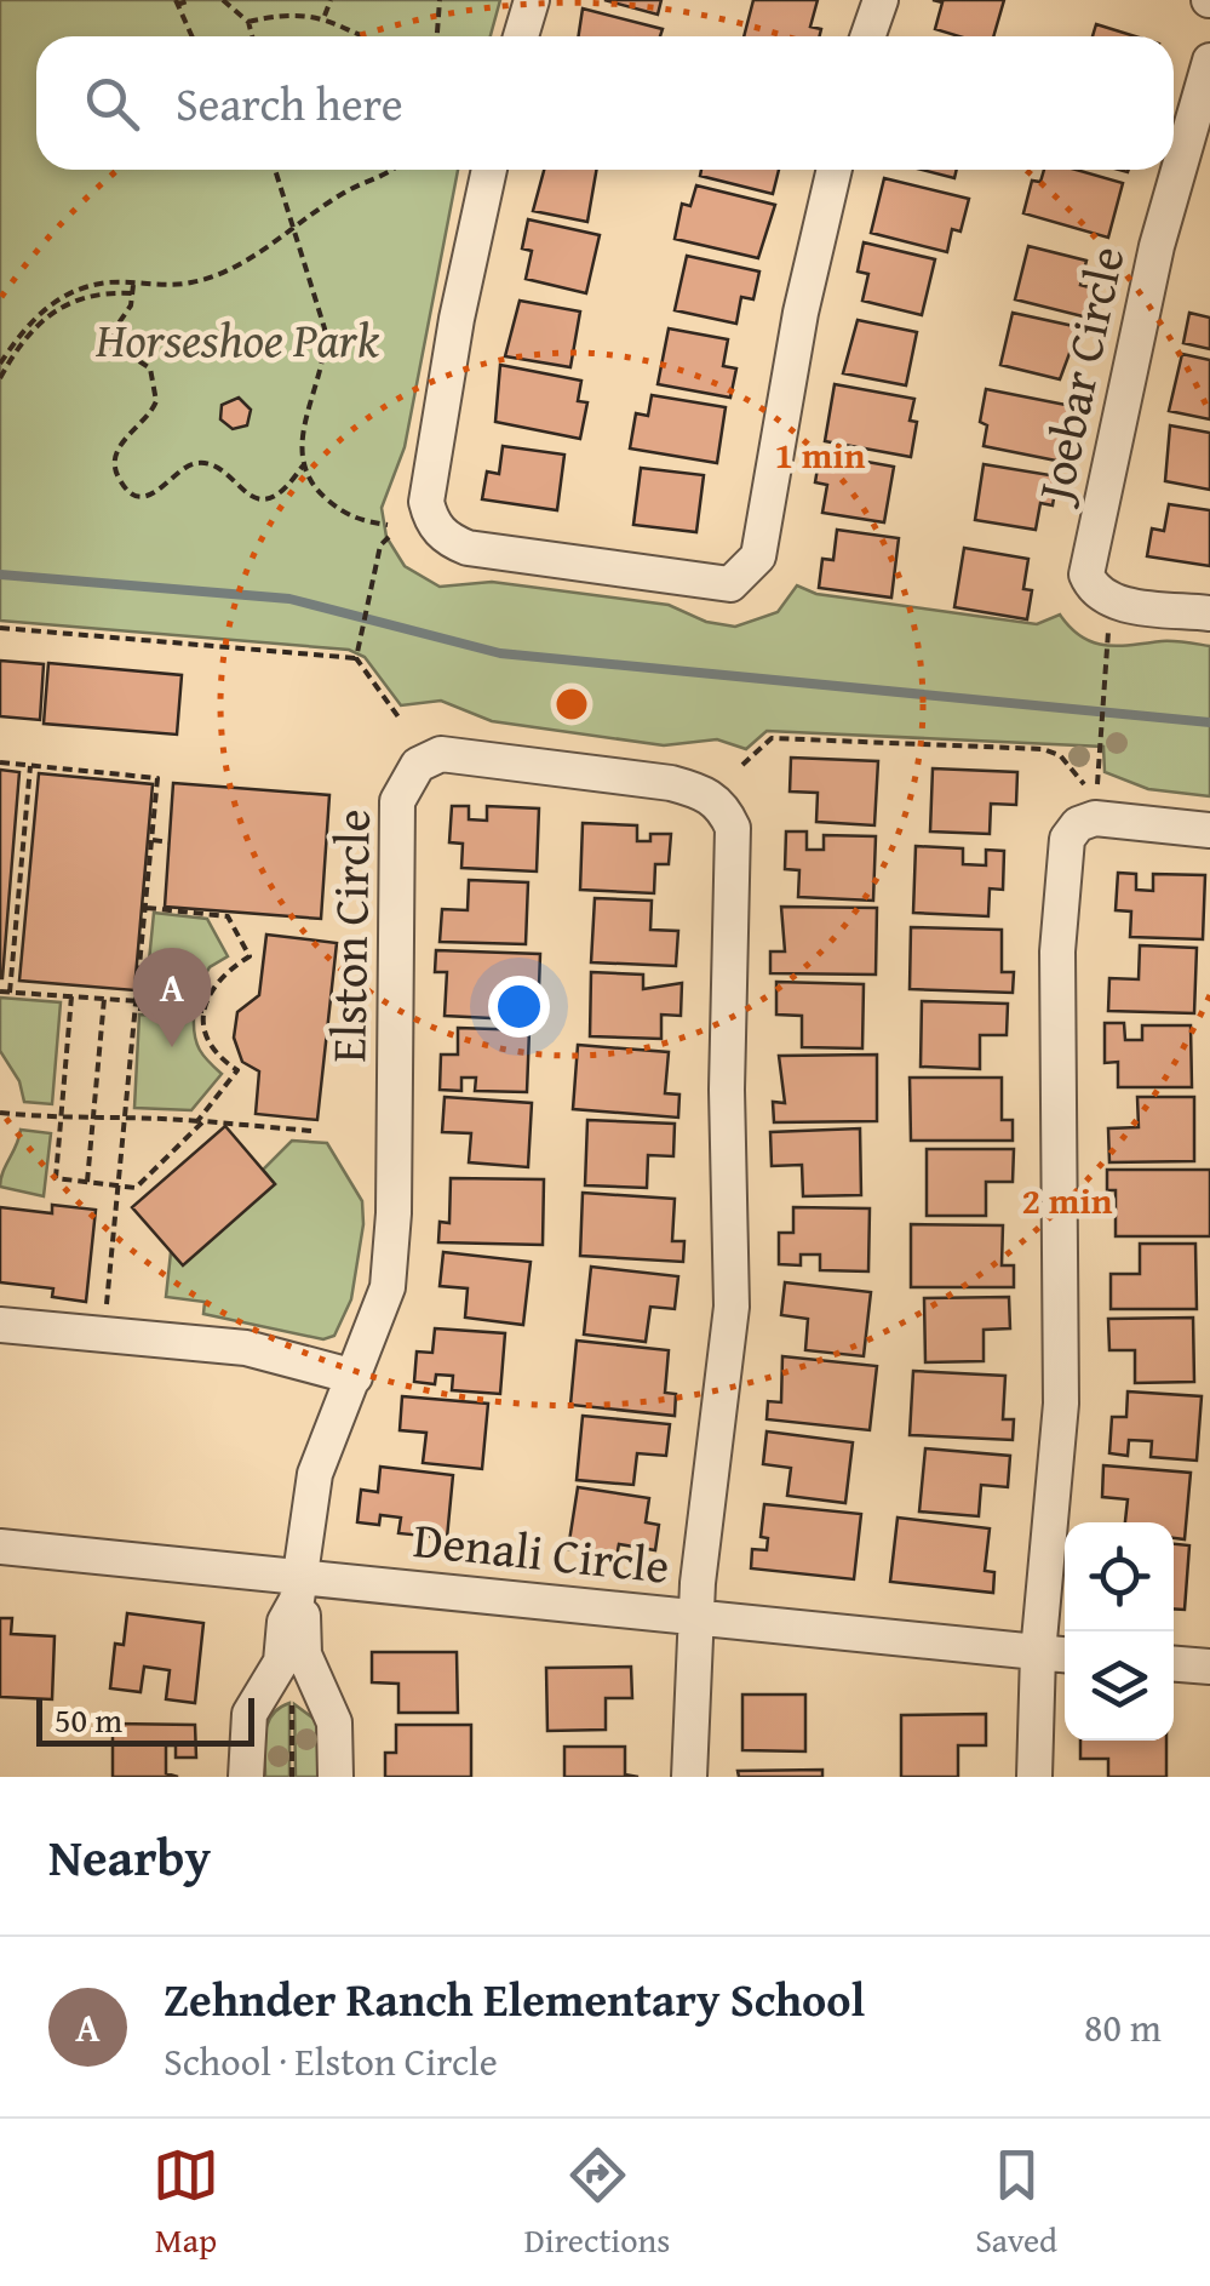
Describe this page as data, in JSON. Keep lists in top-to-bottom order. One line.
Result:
{"streets":{"street":["Joebar Circle","Elston Circle","Denali Circle"]},"crossings":[["Elston Circle","Denali Circle"]],"parks":["Horseshoe Park"],"scale_bar":"50 m","page":{"search":"Search here","pins":"A","scale":"50 m","heading":"Nearby","list":[{"mark":"A","name":"Zehnder Ranch Elementary School","note":"School · Elston Circle","value":"80 m"}],"nav":["Map","Directions","Saved"]},"rings":["1 min","2 min"]}
